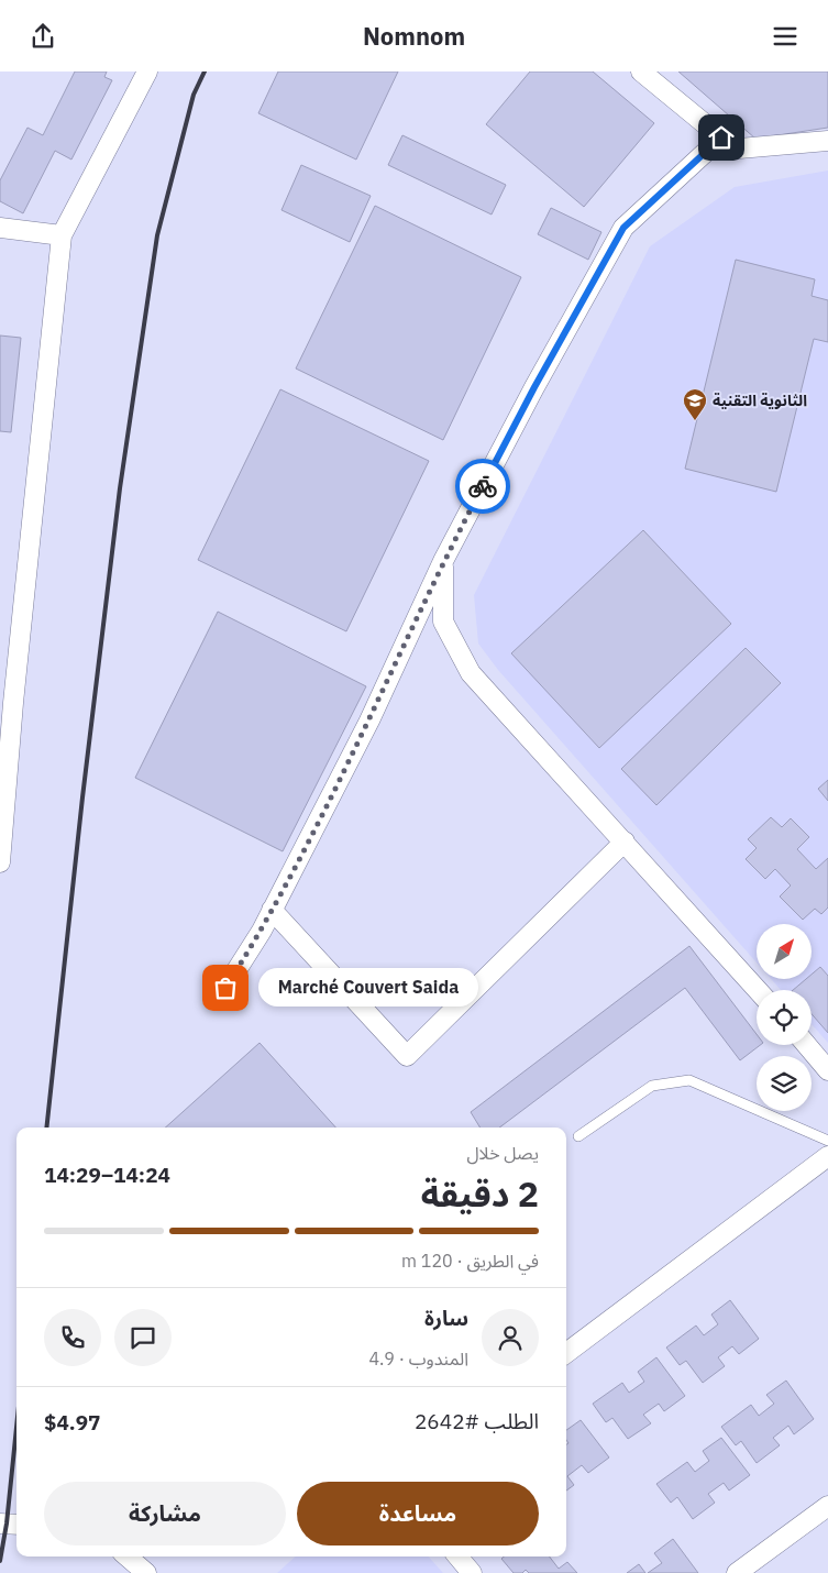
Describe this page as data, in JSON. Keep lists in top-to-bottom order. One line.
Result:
{"places":{"school or university":["الثانوية التقنية"],"other":["Marché Couvert Saida"]},"north":"top right","page":{"header":"Nomnom","bubble":"Marché Couvert Saida","heading":["2 دقيقة","يصل خلال","14:24–14:29"],"panel":["سارة","المندوب · 4.9","الطلب #2642","$4.97"],"bar":"في الطريق · 120 m","buttons":["مساعدة","مشاركة"]}}
